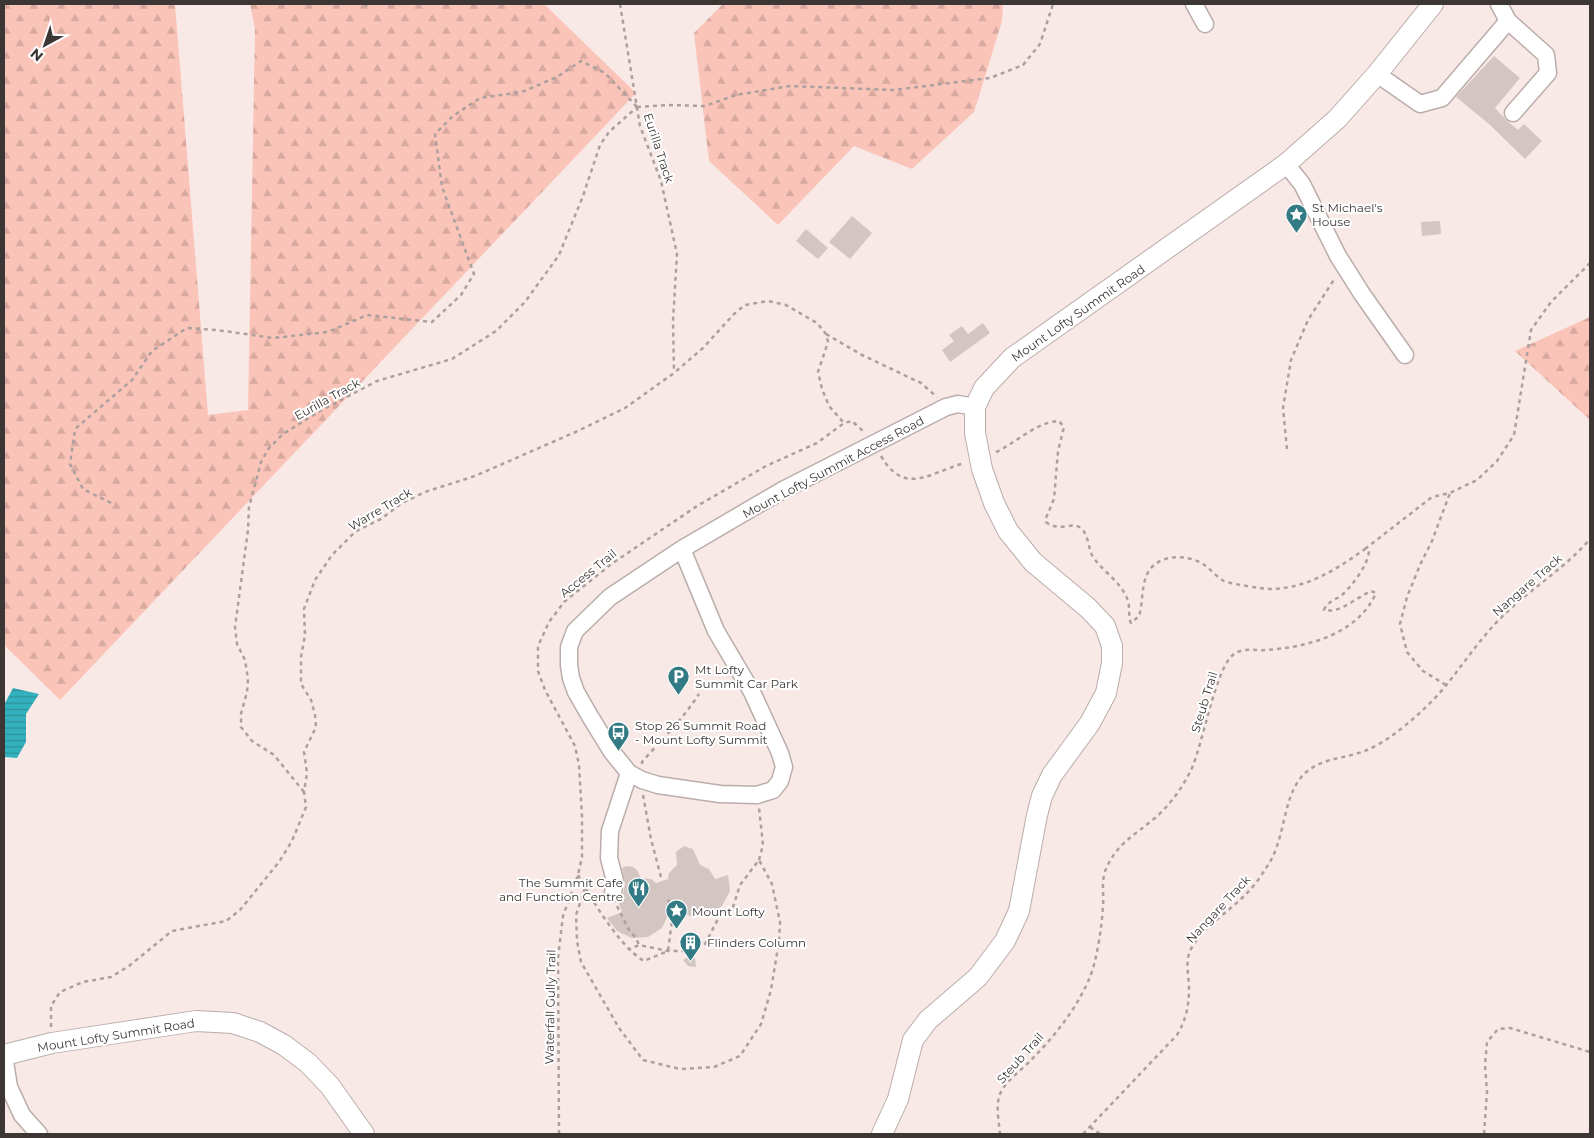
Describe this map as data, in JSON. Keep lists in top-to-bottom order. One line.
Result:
{"streets":{"main road":["Mount Lofty Summit Road"],"lane":["Mount Lofty Summit Access Road"],"path":["Eurilla Track","Warre Track","Access Trail","Nangare Track","Steub Trail","Waterfall Gully Trail"]},"crossings":[["Eurilla Track","Warre Track"],["Mount Lofty Summit Road","Mount Lofty Summit Access Road"],["Mount Lofty Summit Road","Warre Track"],["Mount Lofty Summit Access Road","Warre Track"],["Access Trail","Waterfall Gully Trail"]],"places":{"place":["St Michael's House","Mount Lofty"],"parking":["Mt Lofty Summit Car Park"],"bus stop":["Stop 26 Summit Road - Mount Lofty Summit"],"restaurant":["The Summit Cafe and Function Centre"],"building":["Flinders Column"]},"north":"bottom left"}
